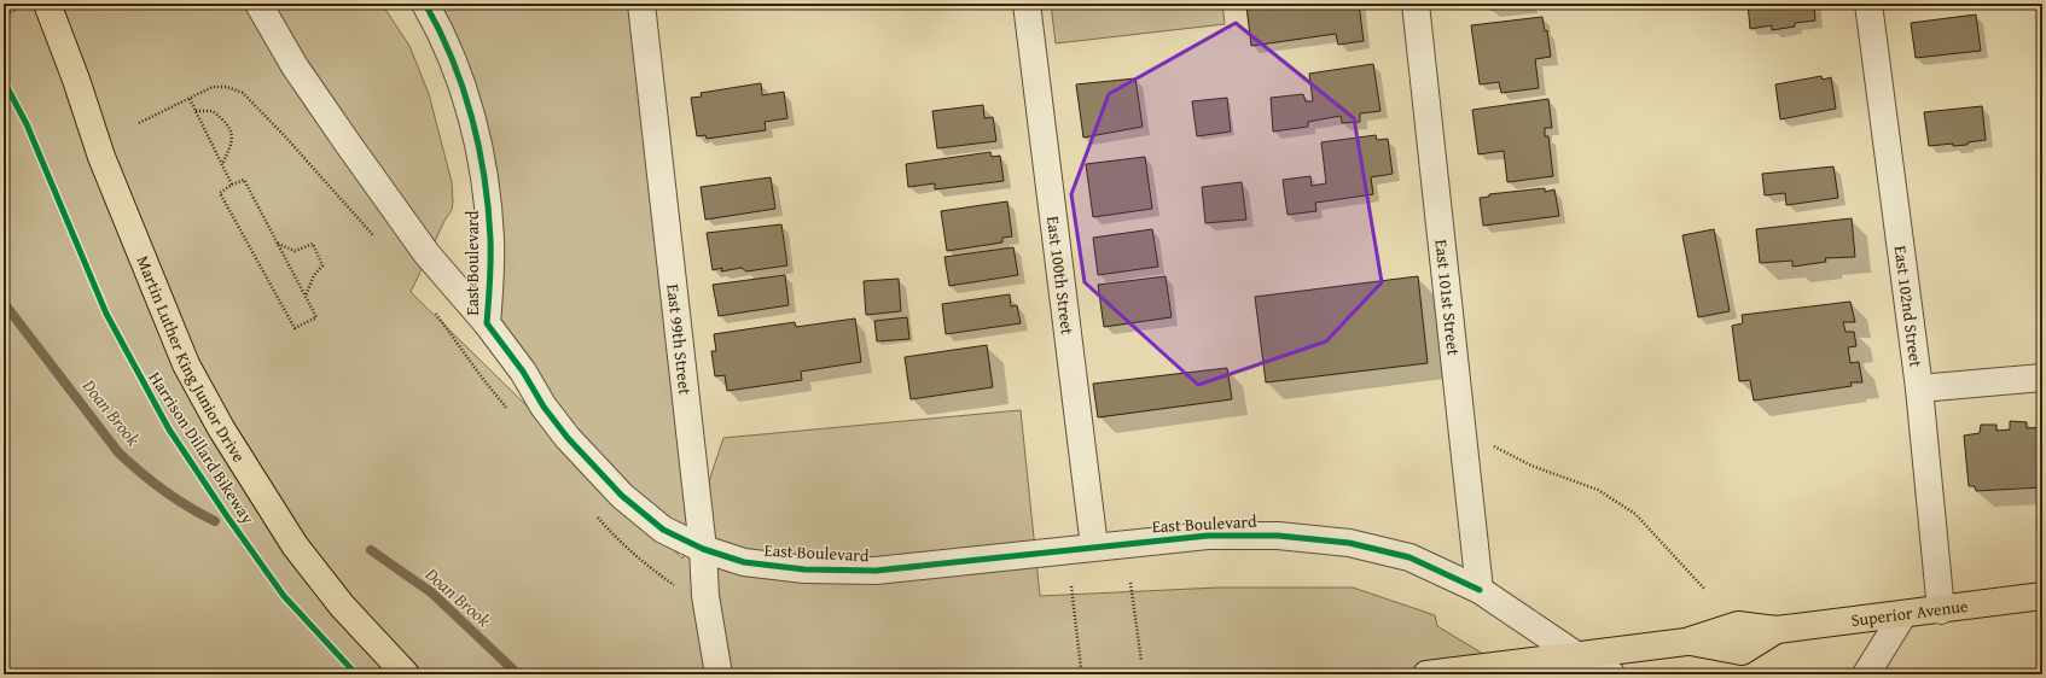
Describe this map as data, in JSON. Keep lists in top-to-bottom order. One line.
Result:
{"streets":{"main road":["Martin Luther King Junior Drive","Superior Avenue"],"street":["East Boulevard","East 100th Street","East 101st Street","East 102nd Street","East 99th Street"],"cycle path":["Harrison Dillard Bikeway"]},"crossings":[["East Boulevard","East 100th Street"],["East Boulevard","East 101st Street"],["East Boulevard","East 99th Street"],["East Boulevard","Superior Avenue"],["East 102nd Street","Superior Avenue"]],"water":["Doan Brook"]}
